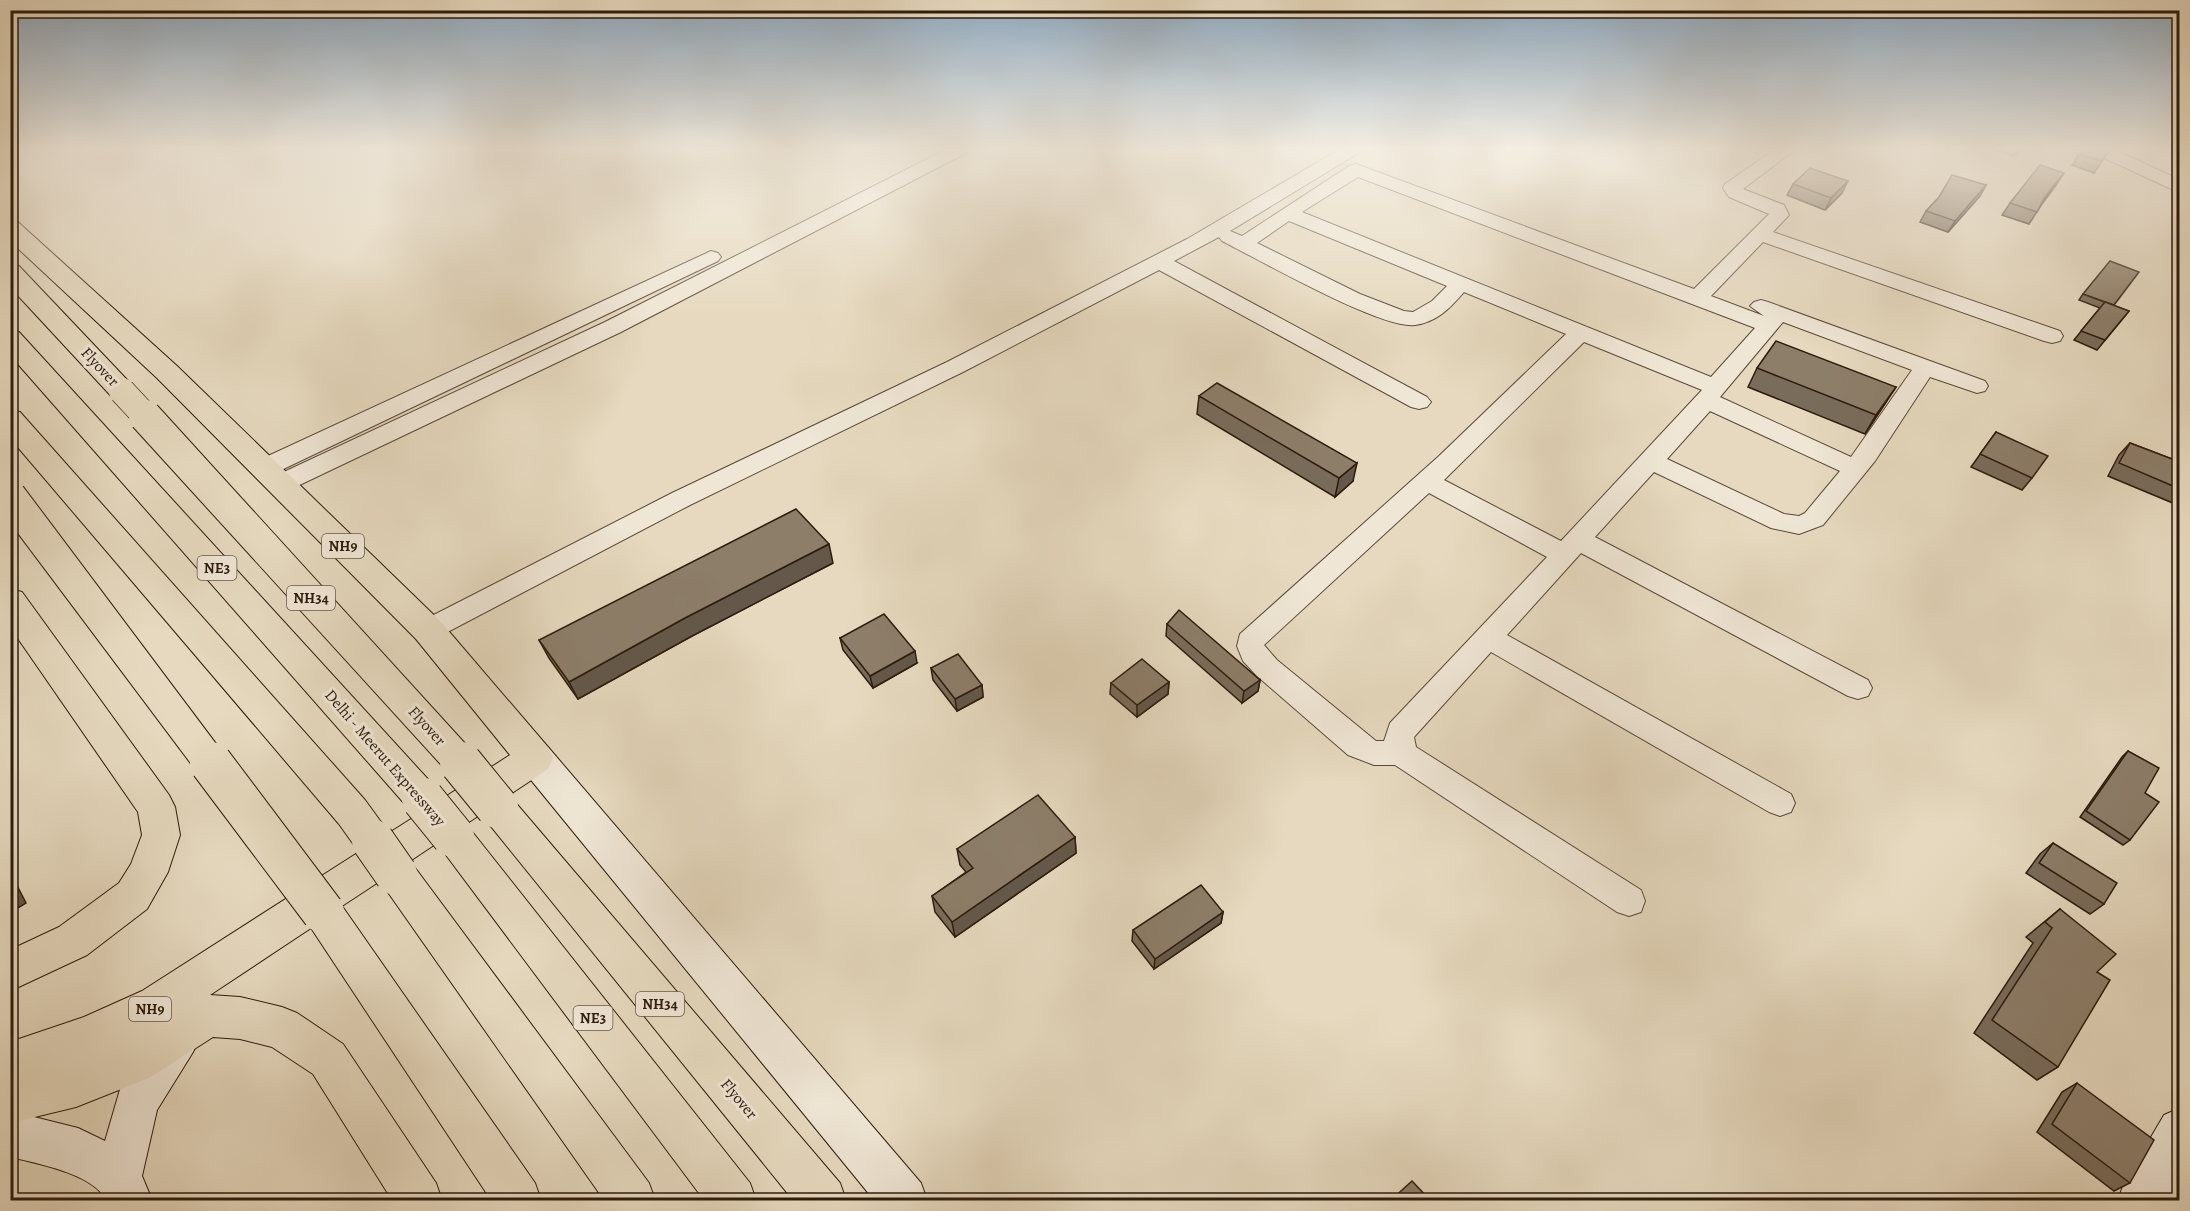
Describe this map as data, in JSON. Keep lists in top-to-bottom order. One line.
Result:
{"streets":{"highway":["Flyover","NH9","NE3","NH34","Delhi - Meerut Expressway"]}}
